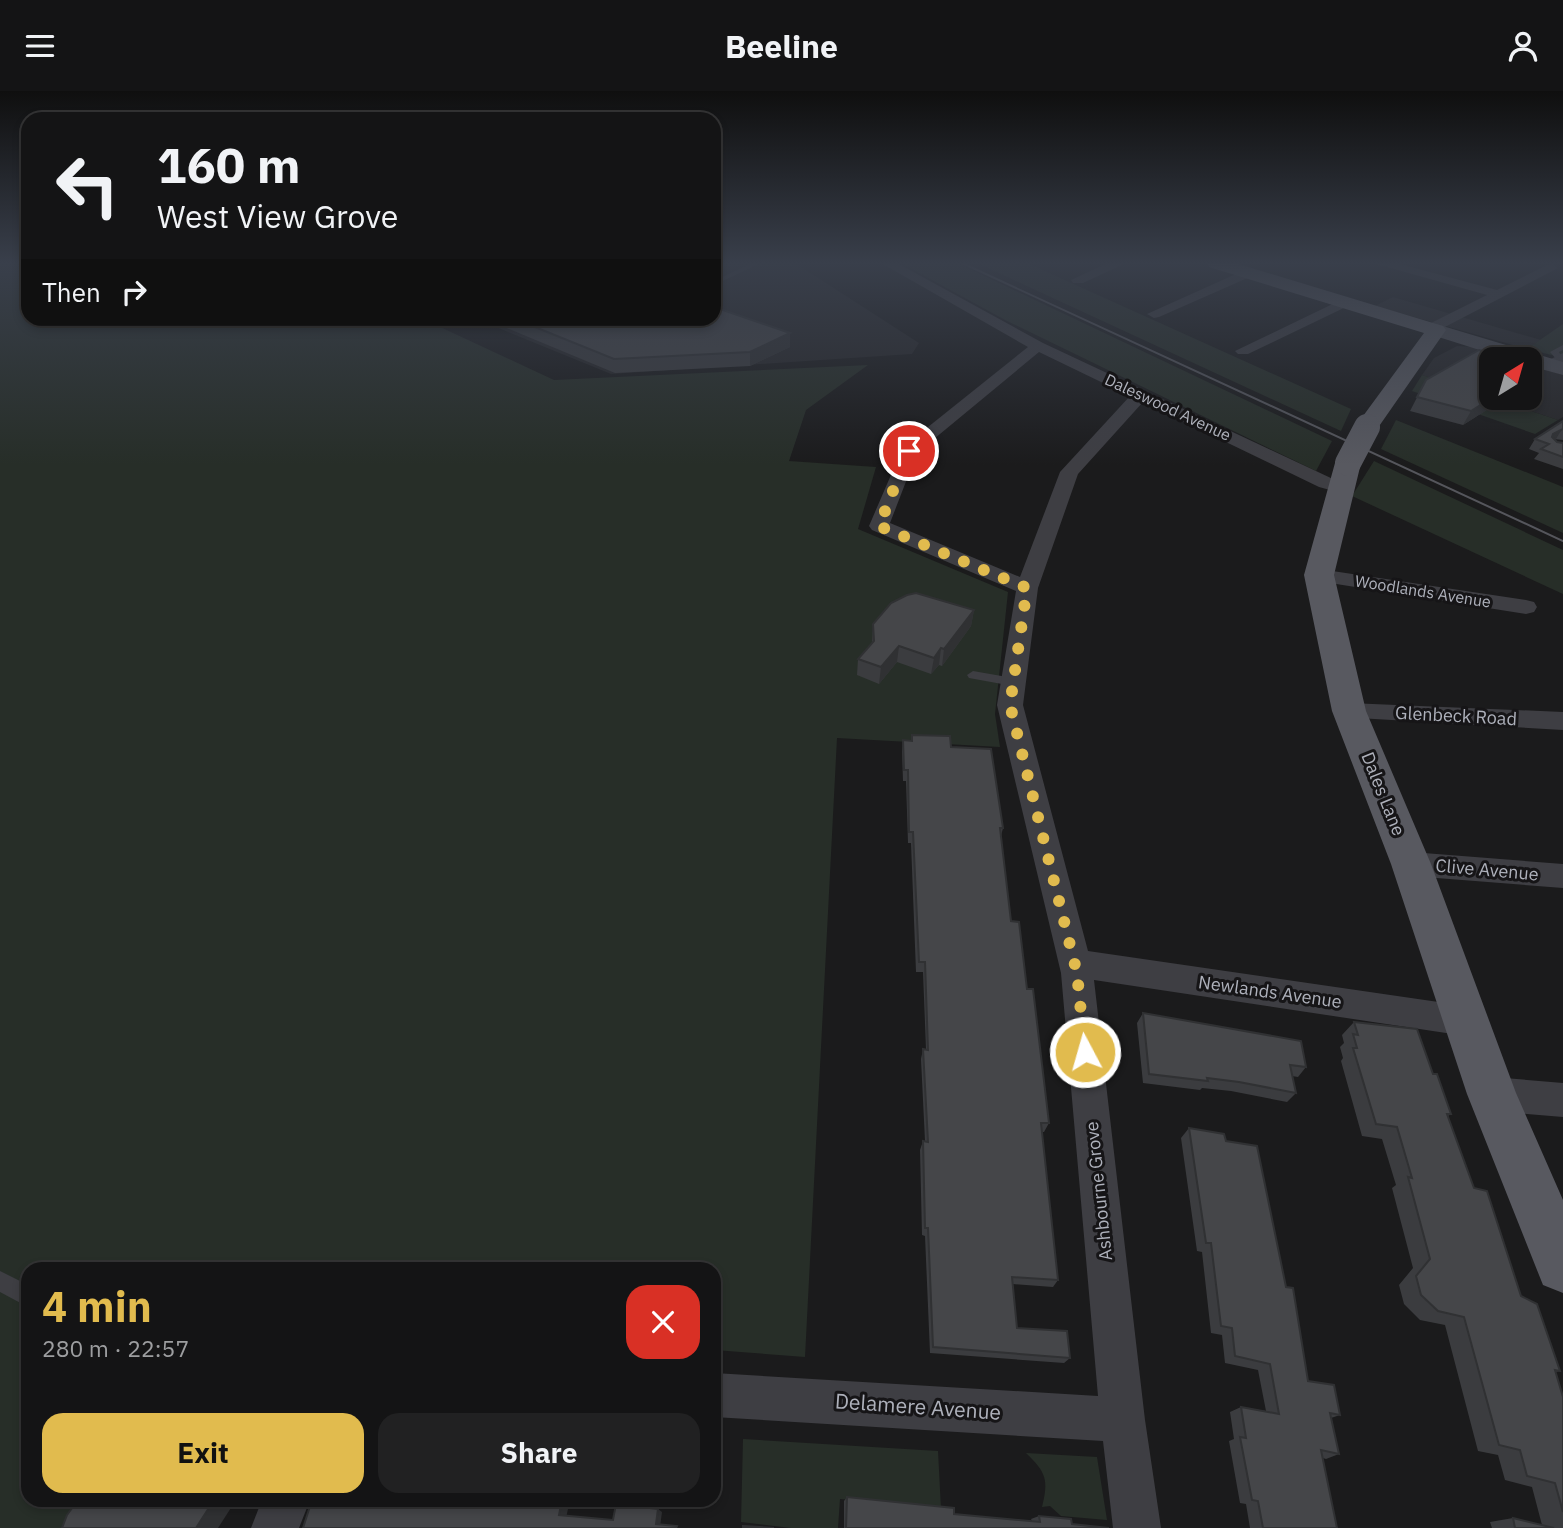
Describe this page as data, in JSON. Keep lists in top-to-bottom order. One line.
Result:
{"streets":{"main road":["Dales Lane"],"street":["Daleswood Avenue","Woodlands Avenue","Glenbeck Road","Clive Avenue","Newlands Avenue","Ashbourne Grove","Delamere Avenue"]},"crossings":[["Daleswood Avenue","Dales Lane"],["Daleswood Avenue","Ashbourne Grove"],["Woodlands Avenue","Dales Lane"],["Glenbeck Road","Dales Lane"],["Dales Lane","Clive Avenue"],["Dales Lane","Newlands Avenue"],["Newlands Avenue","Ashbourne Grove"],["Ashbourne Grove","Delamere Avenue"]],"north":"top right","page":{"header":"Beeline","turn":["160 m","West View Grove"],"then":"Then","heading":["4 min","280 m · 22:57"],"buttons":["Exit","Share"]}}
